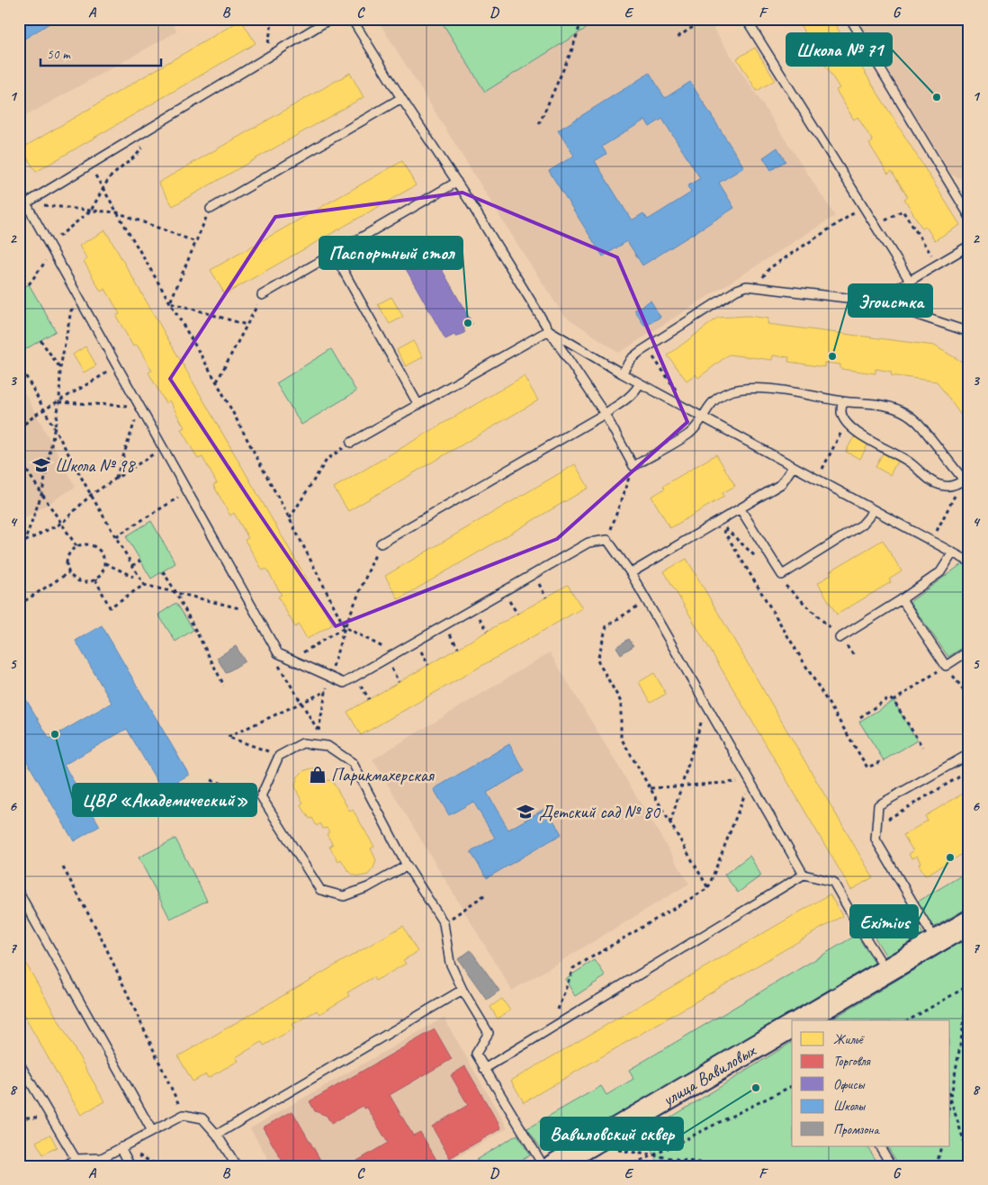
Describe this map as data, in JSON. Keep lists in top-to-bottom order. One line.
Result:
{"streets":{"street":["улица Вавиловых"]},"places":{"other":["Школа № 71","Паспортный стол","Эгоистка","ЦВР «Академический»","Eximius","Вавиловский сквер"],"school or university":["Школа № 98","Детский сад № 80"],"shop":["Парикмахерская"]},"legend":["Жильё","Торговля","Офисы","Школы","Промзона"],"scale_bar":"50 m","grid":{"columns":["A","B","C","D","E","F","G"],"rows":["1","2","3","4","5","6","7","8"]}}
